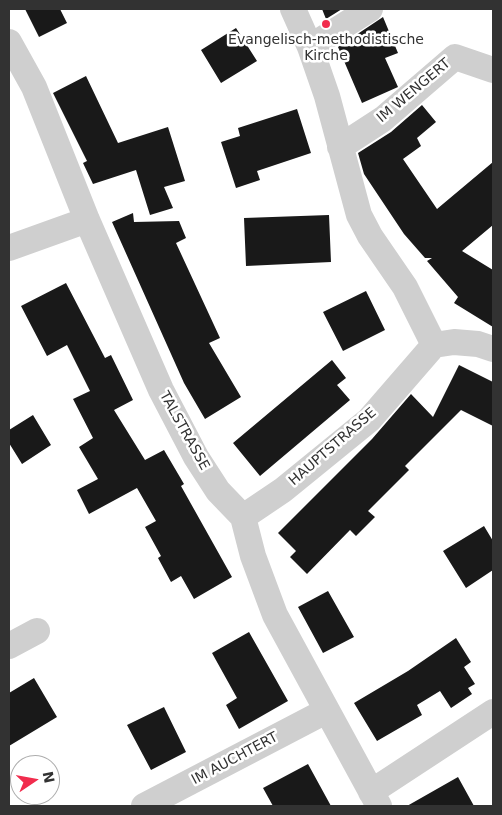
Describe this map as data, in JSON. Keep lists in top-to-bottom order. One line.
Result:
{"streets":{"street":["IM WENGERT","TALSTRASSE","HAUPTSTRASSE","IM AUCHTERT"]},"crossings":[["TALSTRASSE","HAUPTSTRASSE"],["TALSTRASSE","IM AUCHTERT"]],"places":["Evangelisch-methodistische Kirche"],"north":"right"}
